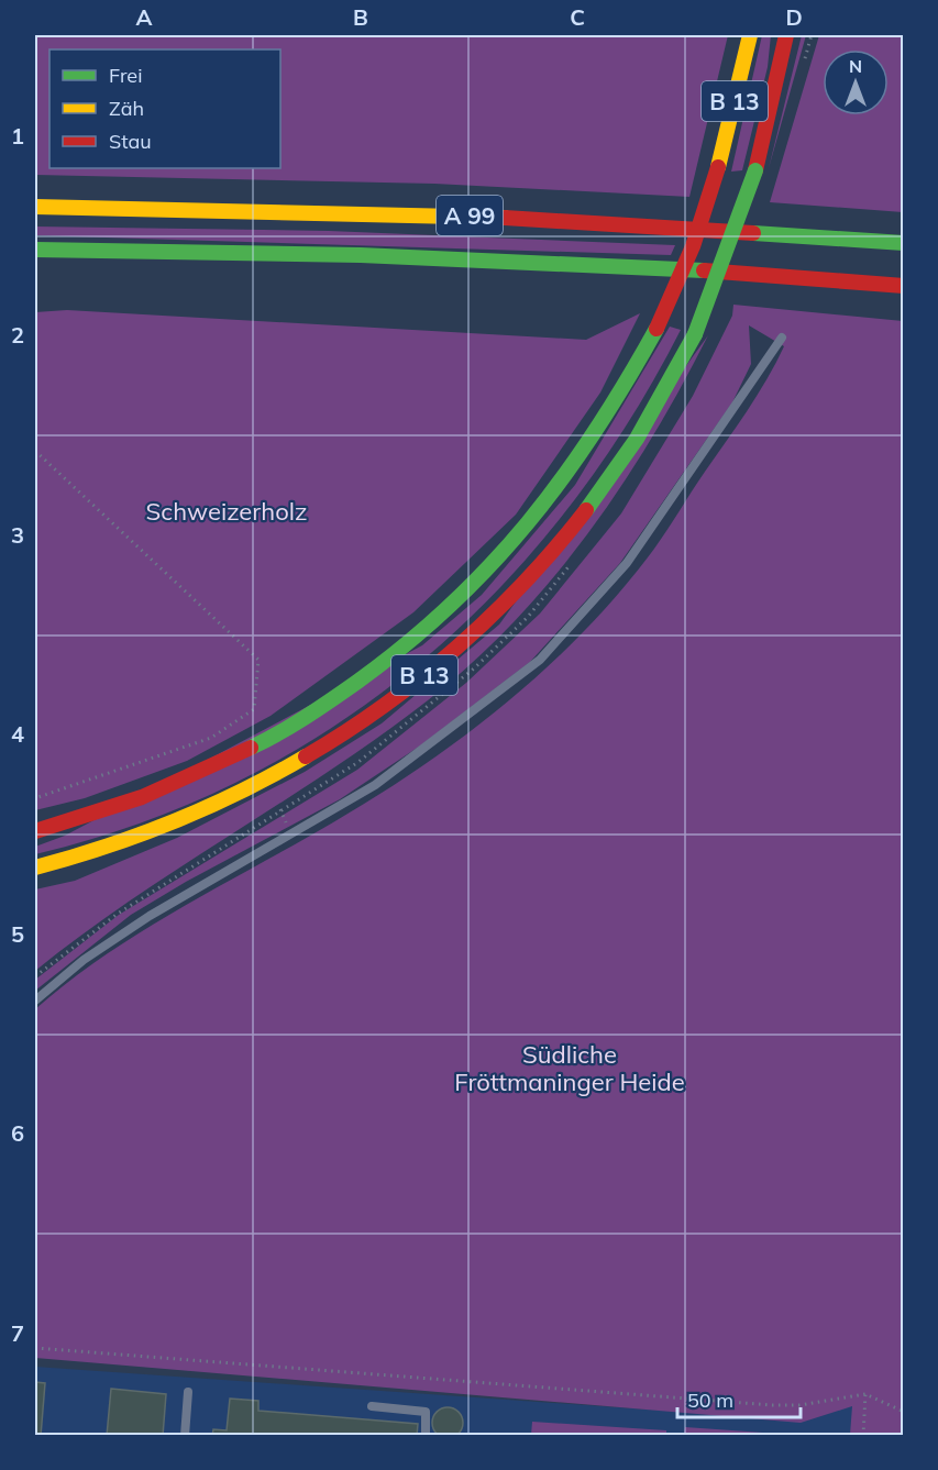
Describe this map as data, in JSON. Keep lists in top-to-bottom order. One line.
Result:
{"streets":{"main road":["B 13","A 99"]},"parks":["Schweizerholz","Südliche Fröttmaninger Heide"],"legend":["Frei","Zäh","Stau"],"scale_bar":"50 m","north":"top","grid":{"columns":["A","B","C","D"],"rows":["1","2","3","4","5","6","7"]}}
